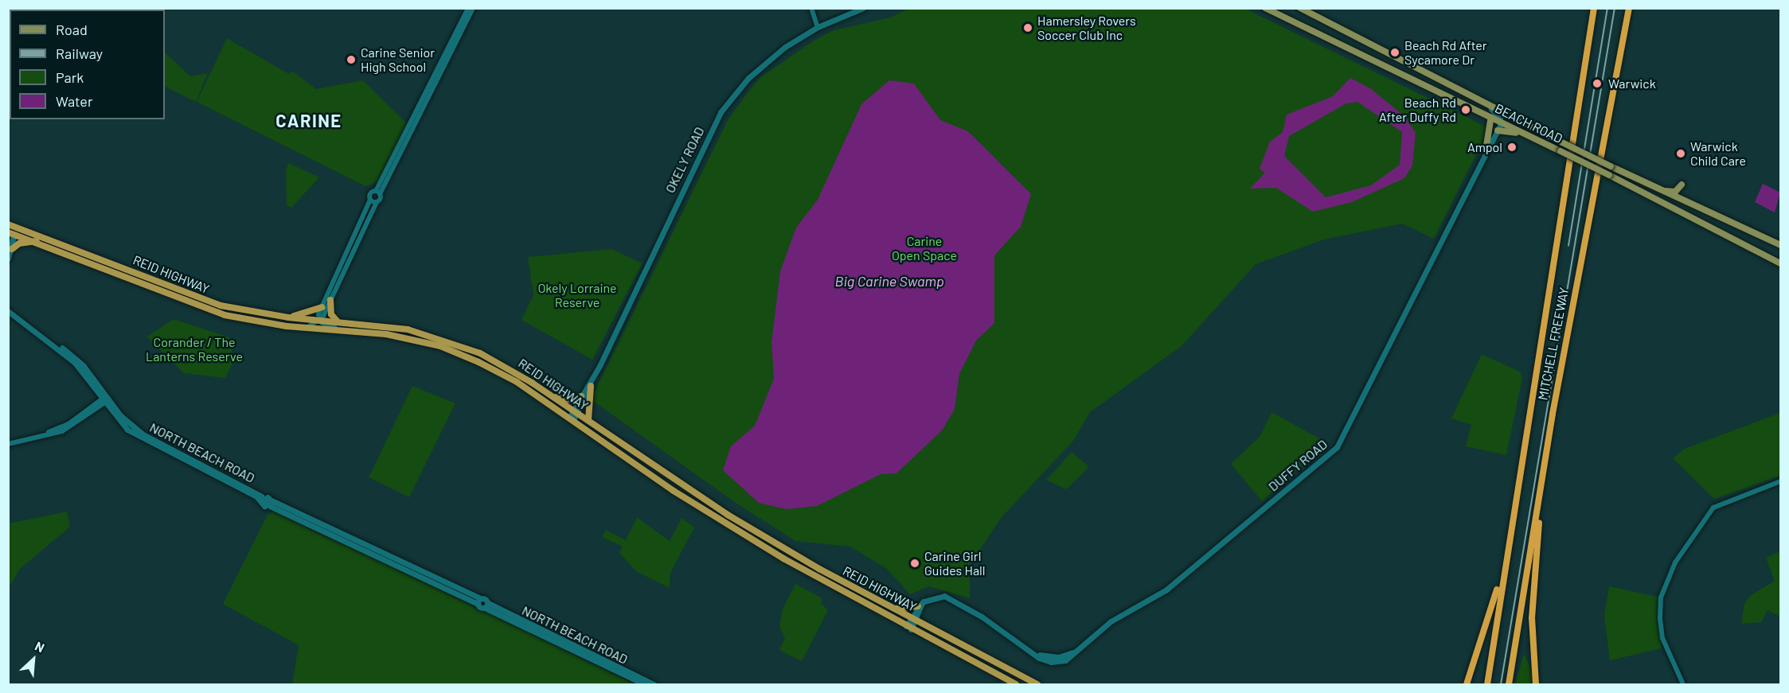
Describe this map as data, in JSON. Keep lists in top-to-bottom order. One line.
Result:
{"streets":{"highway":["REID HIGHWAY","MITCHELL FREEWAY"],"main road":["BEACH ROAD","OKELY ROAD","NORTH BEACH ROAD","DUFFY ROAD"]},"crossings":[["BEACH ROAD","DUFFY ROAD"],["OKELY ROAD","REID HIGHWAY"]],"districts":["CARINE"],"water":["Big Carine Swamp"],"parks":["Carine Open Space","Okely Lorraine Reserve","Corander / The Lanterns Reserve"],"places":["Hamersley Rovers Soccer Club Inc","Beach Rd After Sycamore Dr","Carine Senior High School","Warwick","Beach Rd After Duffy Rd","Ampol","Warwick Child Care","Carine Girl Guides Hall"],"legend":["Road","Railway","Park","Water"],"north":"top right"}
